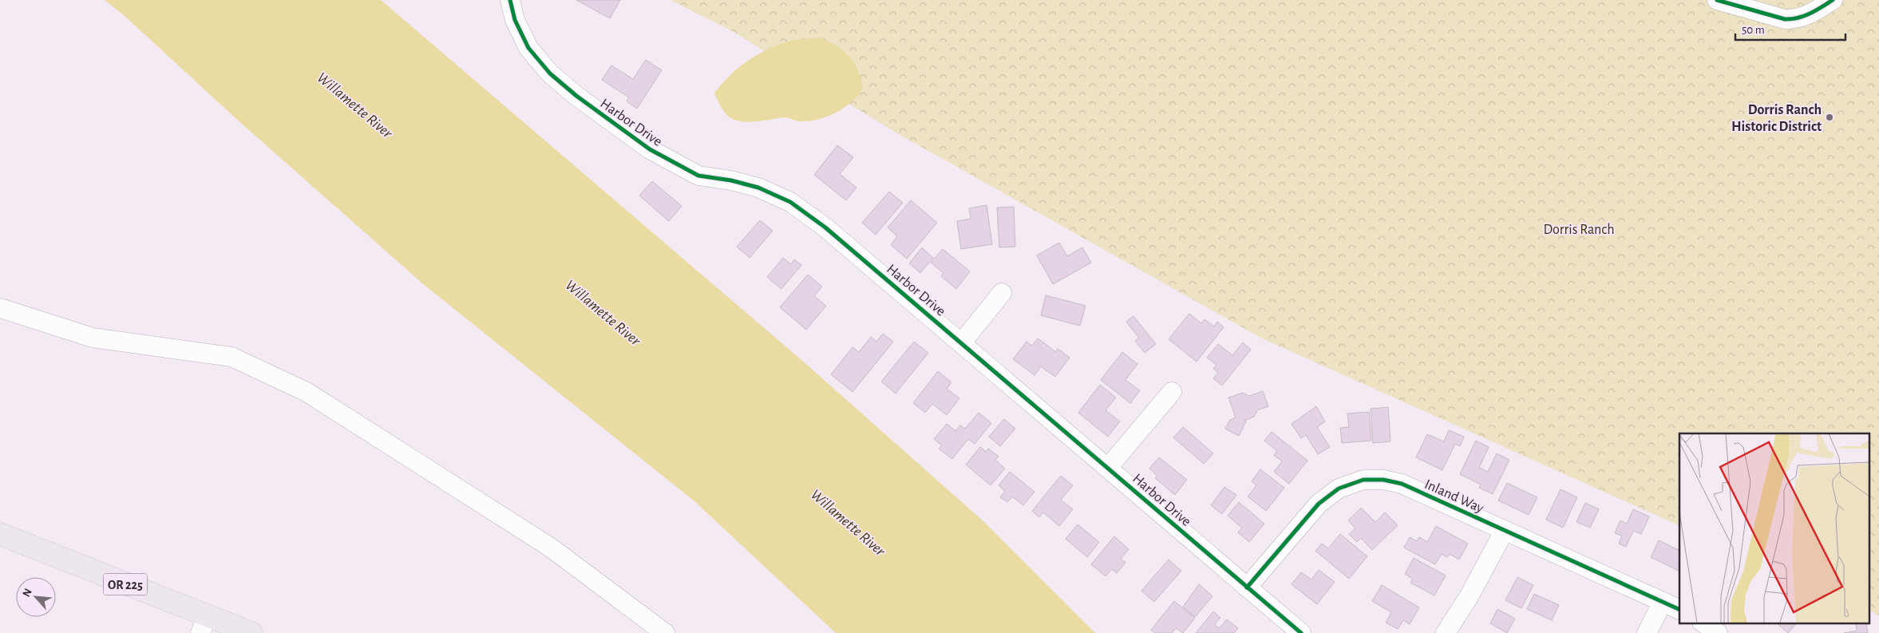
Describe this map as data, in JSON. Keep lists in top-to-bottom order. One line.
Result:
{"streets":{"main road":["OR 225"],"street":["Harbor Drive","Inland Way"]},"crossings":[["Harbor Drive","Inland Way"]],"water":["Willamette River"],"parks":["Dorris Ranch"],"places":["Dorris Ranch Historic District"],"scale_bar":"50 m","north":"top left"}
